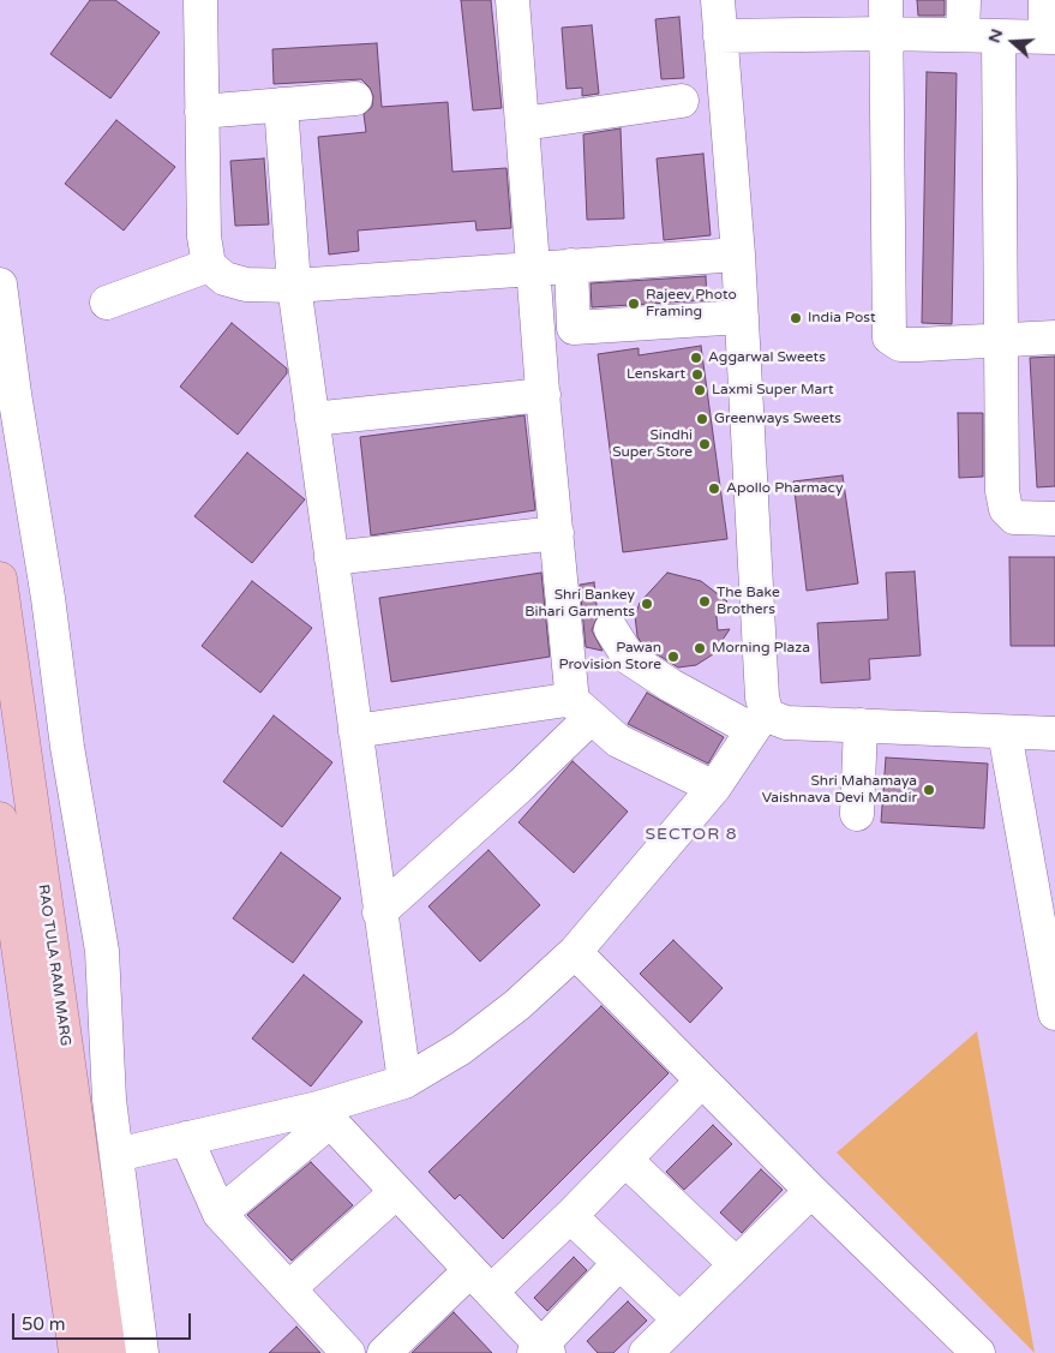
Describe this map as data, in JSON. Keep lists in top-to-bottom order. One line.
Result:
{"streets":{"main road":["RAO TULA RAM MARG"]},"districts":["SECTOR 8"],"places":["Rajeev Photo Framing","India Post","Aggarwal Sweets","Lenskart","Laxmi Super Mart","Greenways Sweets","Sindhi Super Store","Apollo Pharmacy","The Bake Brothers","Shri Bankey Bihari Garments","Morning Plaza","Pawan Provision Store","Shri Mahamaya Vaishnava Devi Mandir"],"scale_bar":"50 m","north":"left"}
